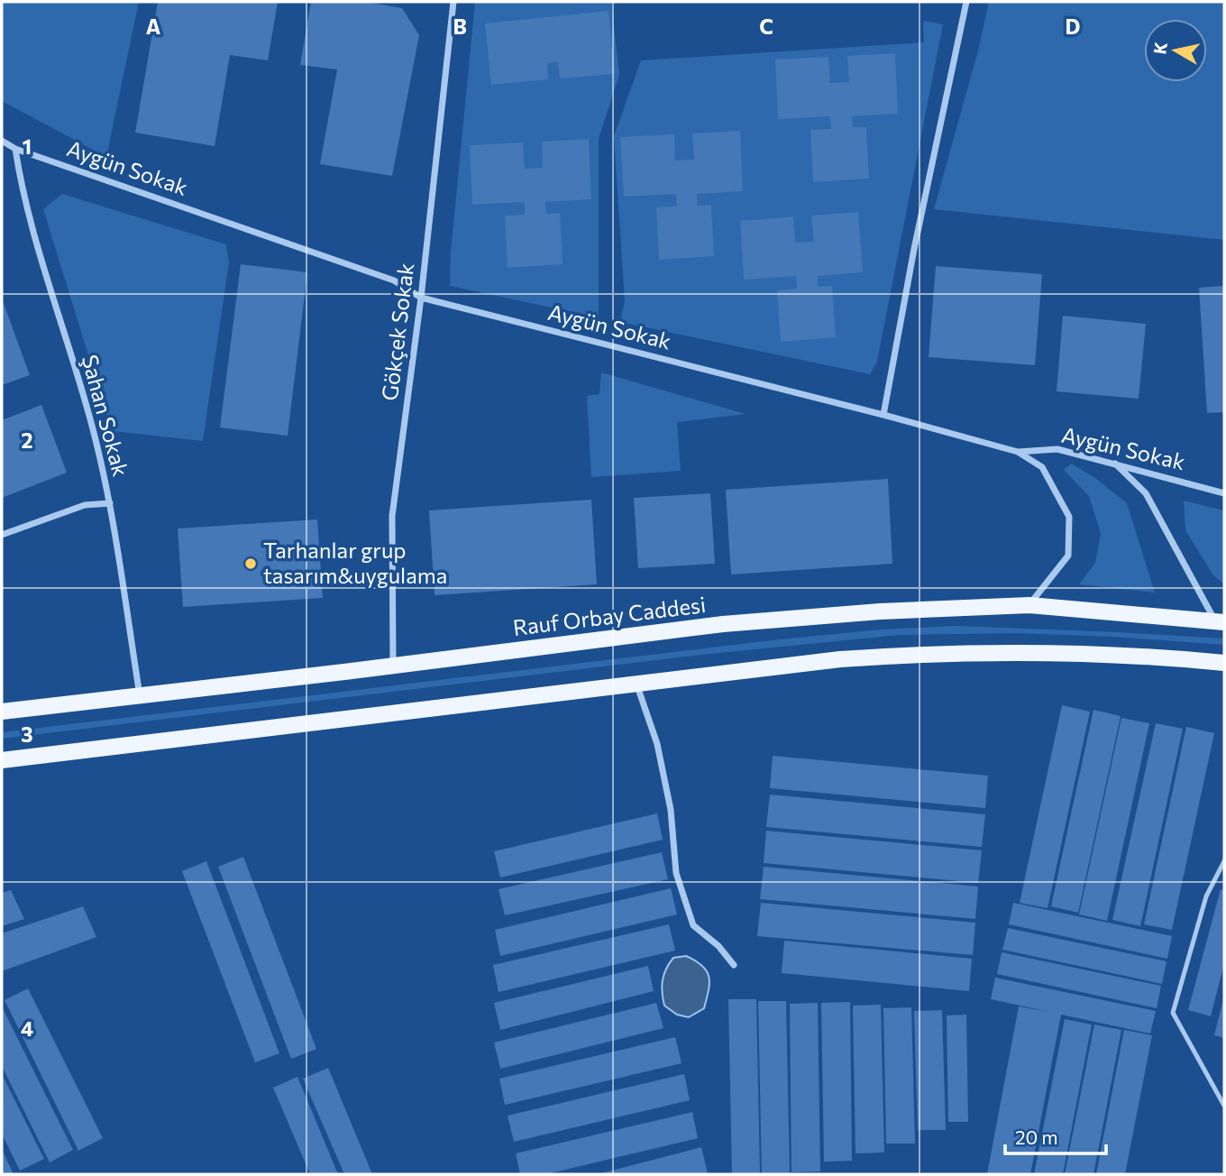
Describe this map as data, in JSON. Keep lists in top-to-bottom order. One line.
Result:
{"streets":{"main road":["Rauf Orbay Caddesi"],"street":["Aygün Sokak","Gökçek Sokak","Şahan Sokak"]},"crossings":[["Aygün Sokak","Gökçek Sokak"],["Aygün Sokak","Şahan Sokak"],["Gökçek Sokak","Rauf Orbay Caddesi"],["Şahan Sokak","Rauf Orbay Caddesi"]],"places":["Tarhanlar grup tasarım&uygulama"],"scale_bar":"20 m","north":"left","grid":{"columns":["A","B","C","D"],"rows":["1","2","3","4"]}}
